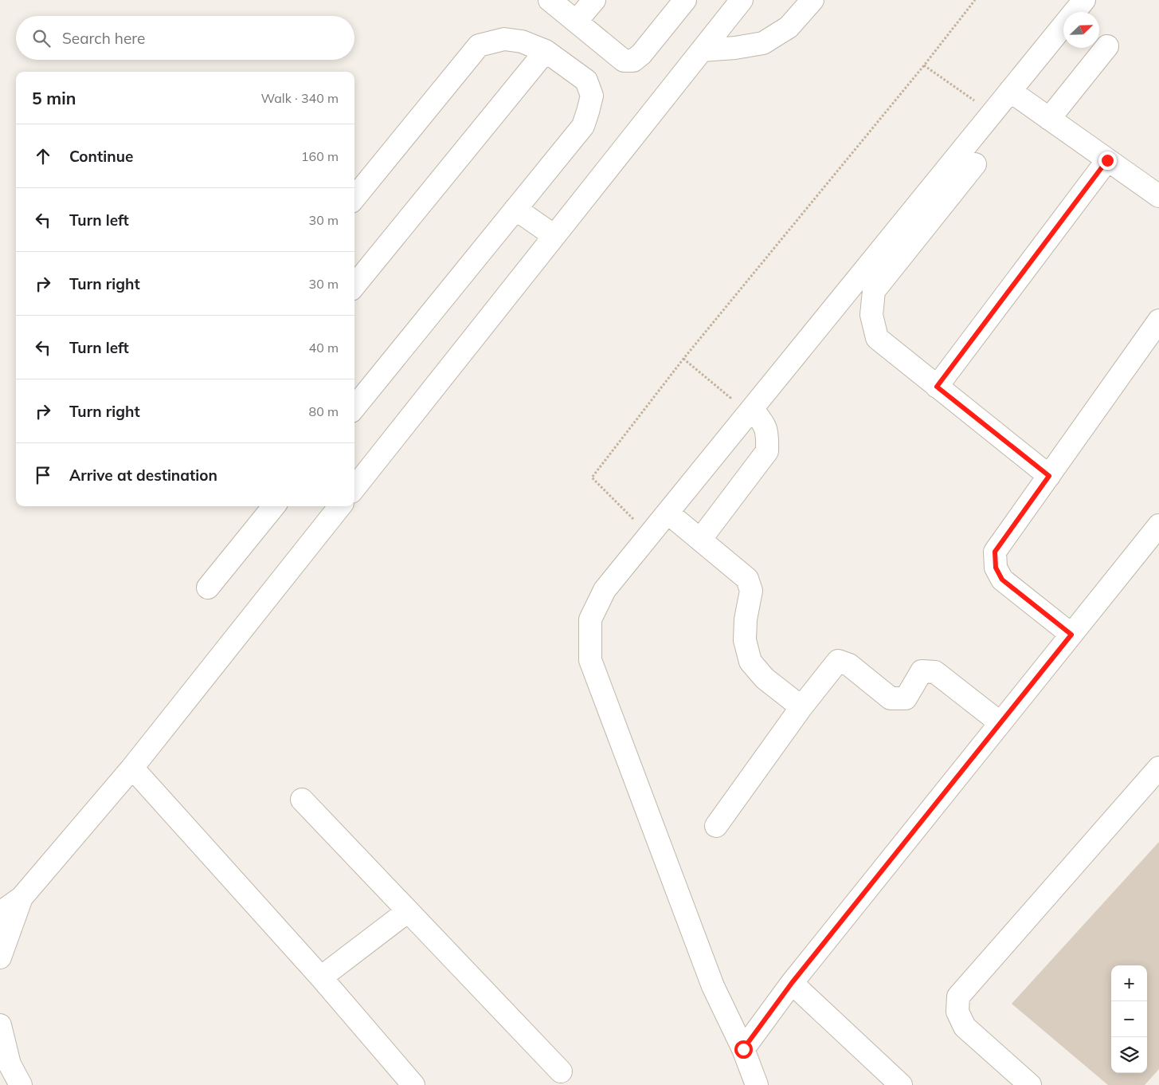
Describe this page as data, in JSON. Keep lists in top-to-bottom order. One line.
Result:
{"north":"top right","page":{"search":"Search here","heading":["5 min","Walk · 340 m"],"list":[["Continue","160 m"],["Turn left","30 m"],["Turn right","30 m"],["Turn left","40 m"],["Turn right","80 m"],"Arrive at destination"],"map_buttons":["+","−"]}}
